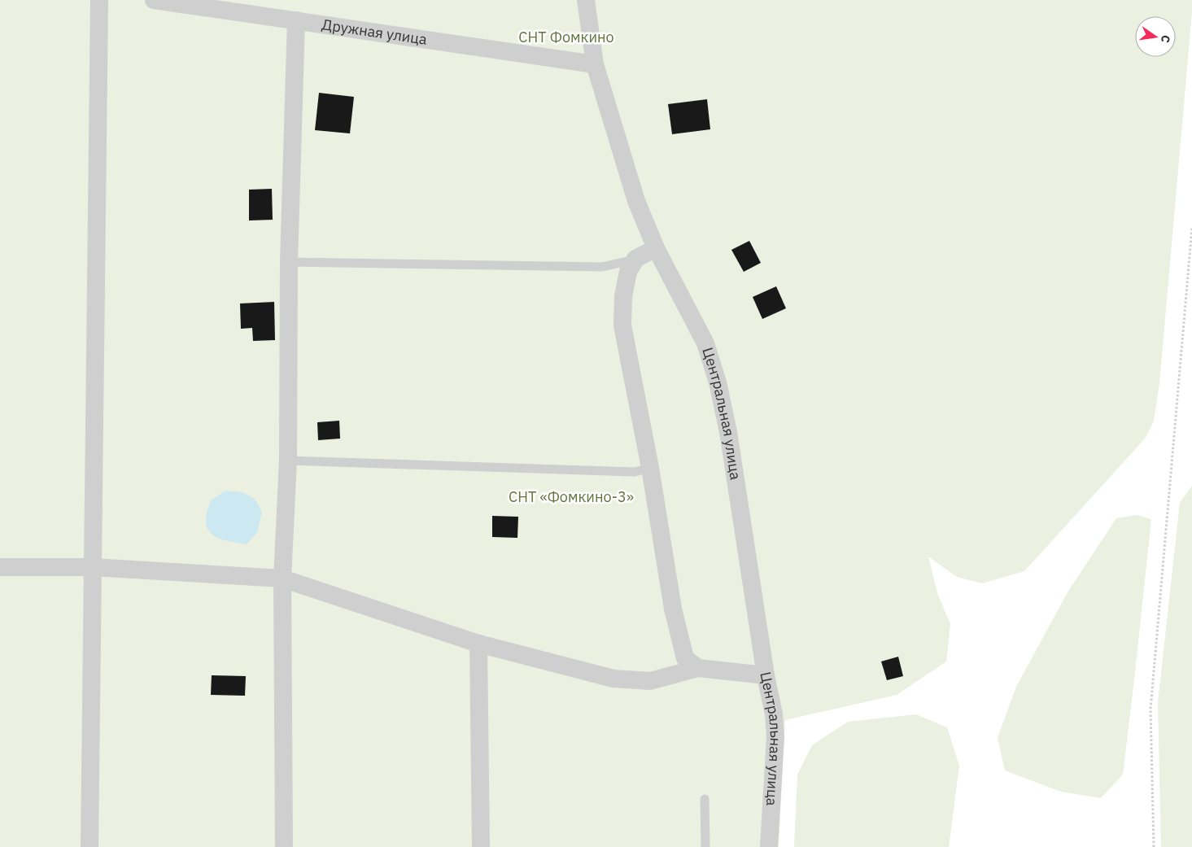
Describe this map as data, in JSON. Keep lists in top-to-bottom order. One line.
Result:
{"streets":{"street":["Дружная улица","Центральная улица"]},"crossings":[["Дружная улица","Центральная улица"]],"parks":["СНТ Фомкино","СНТ «Фомкино-3»"],"north":"right"}
